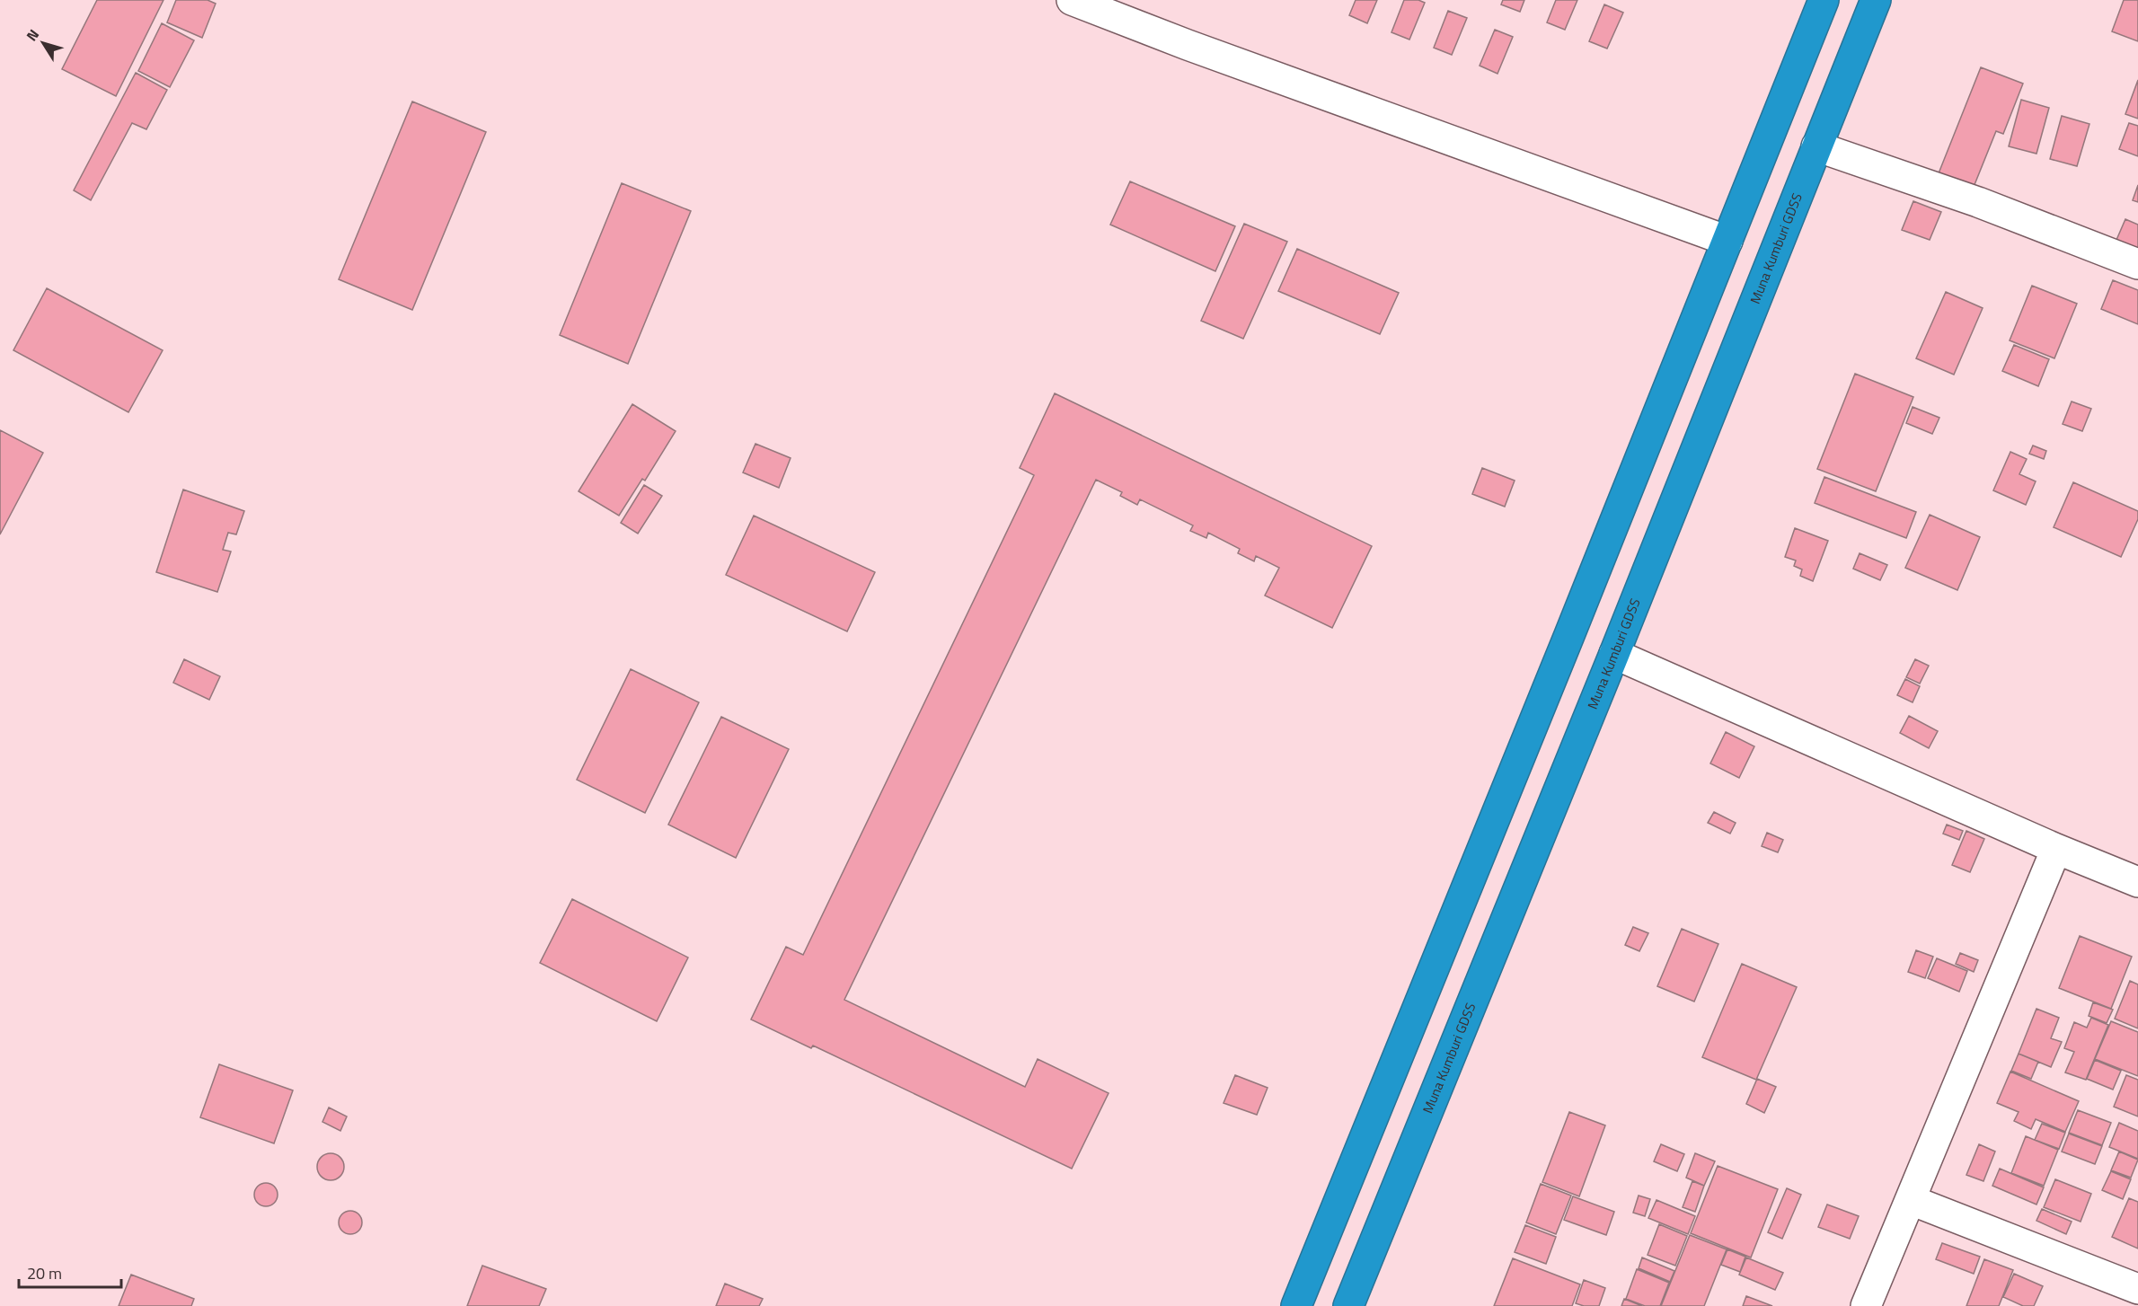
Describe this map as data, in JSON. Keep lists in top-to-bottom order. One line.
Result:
{"streets":{"highway":["Muna Kumburi GDSS"]},"scale_bar":"20 m","north":"top left"}
